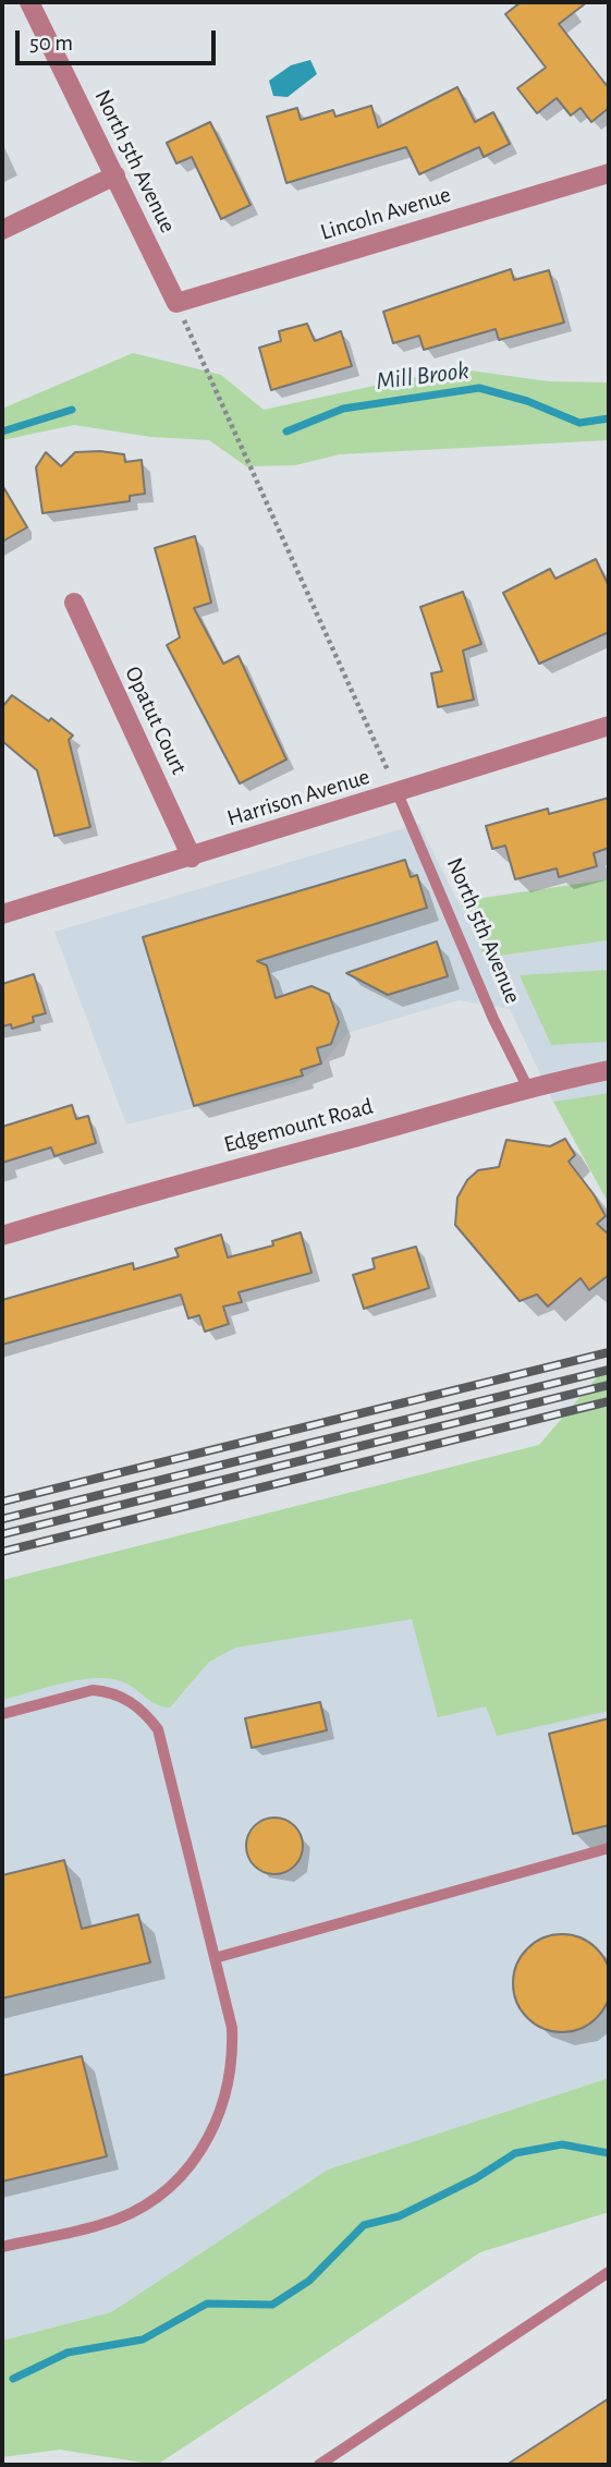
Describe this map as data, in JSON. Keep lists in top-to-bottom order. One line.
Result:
{"streets":{"street":["North 5th Avenue","Lincoln Avenue","Opatut Court","Harrison Avenue","Edgemount Road"]},"crossings":[["North 5th Avenue","Lincoln Avenue"],["North 5th Avenue","Harrison Avenue"],["North 5th Avenue","Edgemount Road"],["Opatut Court","Harrison Avenue"]],"water":["Mill Brook"],"scale_bar":"50 m"}
